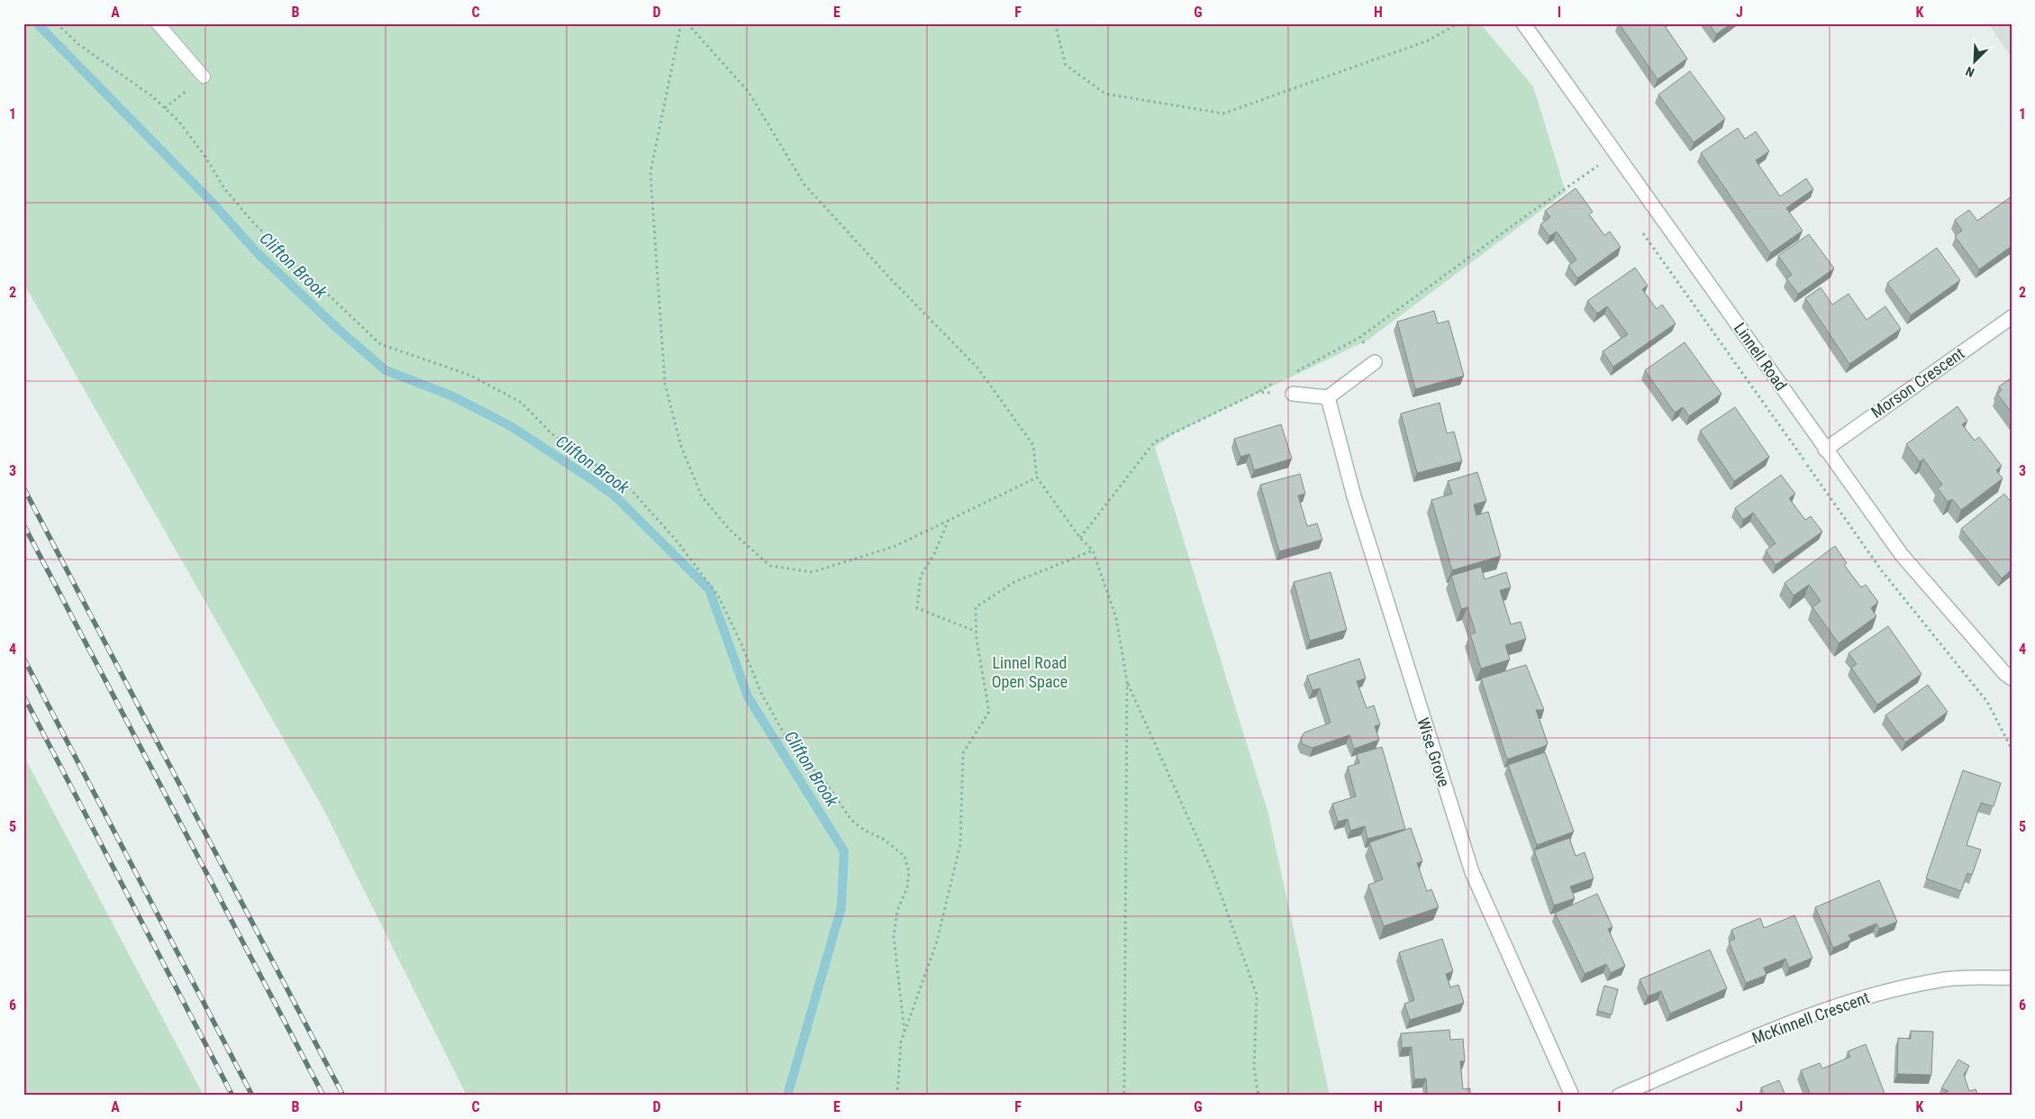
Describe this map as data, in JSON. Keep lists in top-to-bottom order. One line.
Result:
{"streets":{"street":["Linnell Road","Morson Crescent","Wise Grove","McKinnell Crescent"]},"crossings":[["Linnell Road","Morson Crescent"]],"water":["Clifton Brook"],"parks":["Linnel Road Open Space"],"north":"bottom left","grid":{"columns":["A","B","C","D","E","F","G","H","I","J","K"],"rows":["1","2","3","4","5","6"]}}
